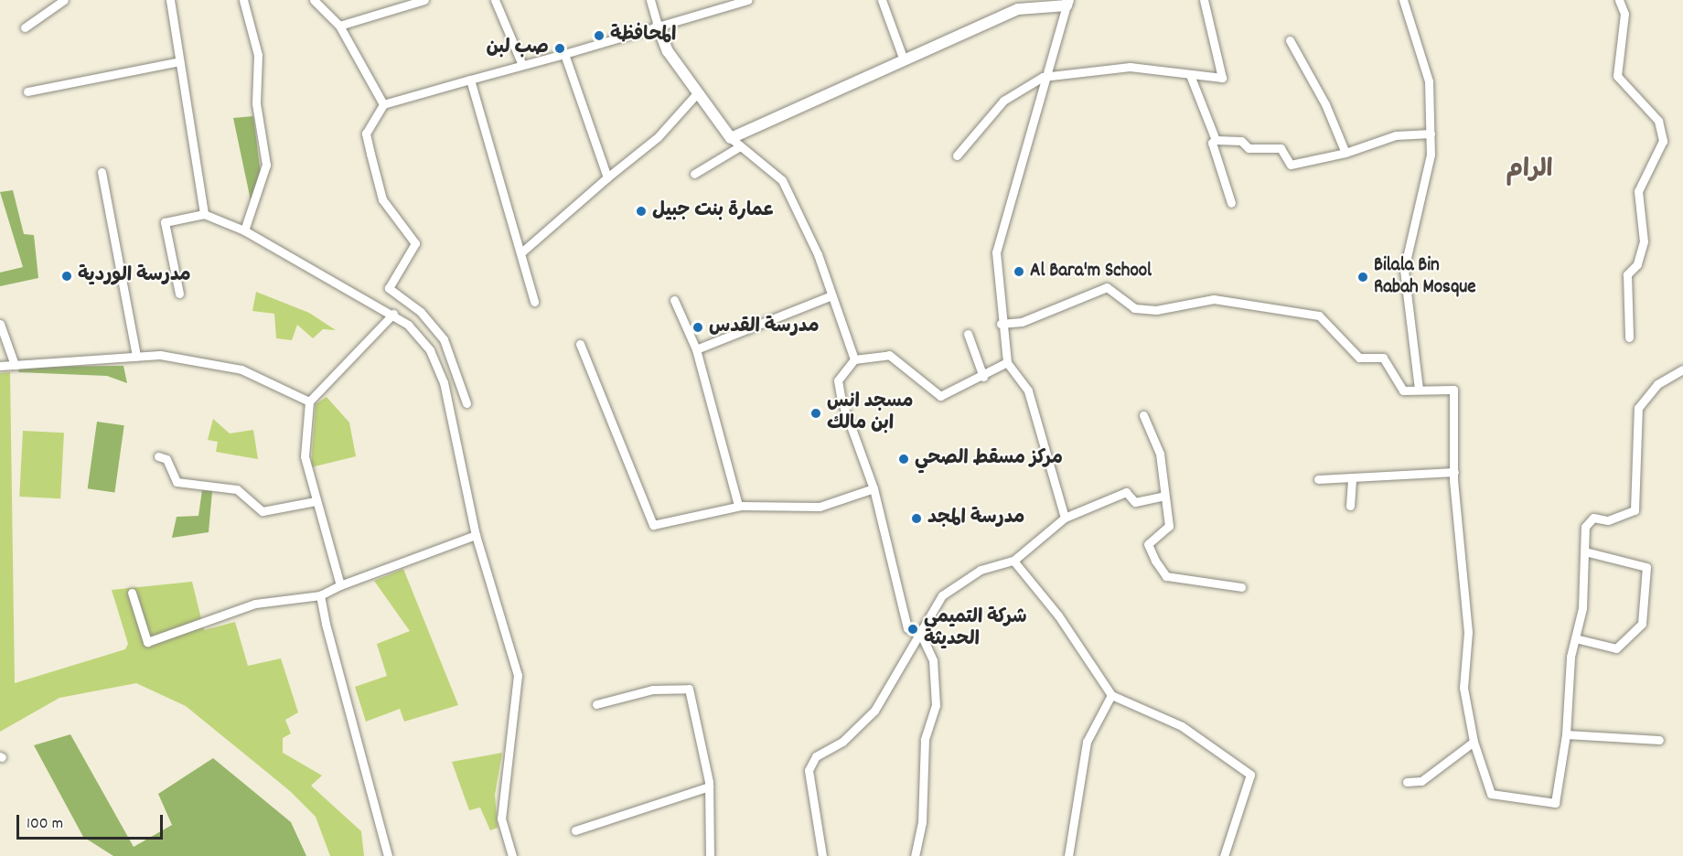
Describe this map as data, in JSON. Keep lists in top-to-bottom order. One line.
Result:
{"districts":["الرام"],"places":["المحافظة","صب لبن","عمارة بنت جبيل","Al Bara'm School","مدرسة الوردية","Bilala Bin Rabah Mosque","مدرسة القدس","مسجد انس ابن مالك","مركز مسقط الصحي","مدرسة المجد","شركة التميمي الحديثة"],"scale_bar":"100 m"}
